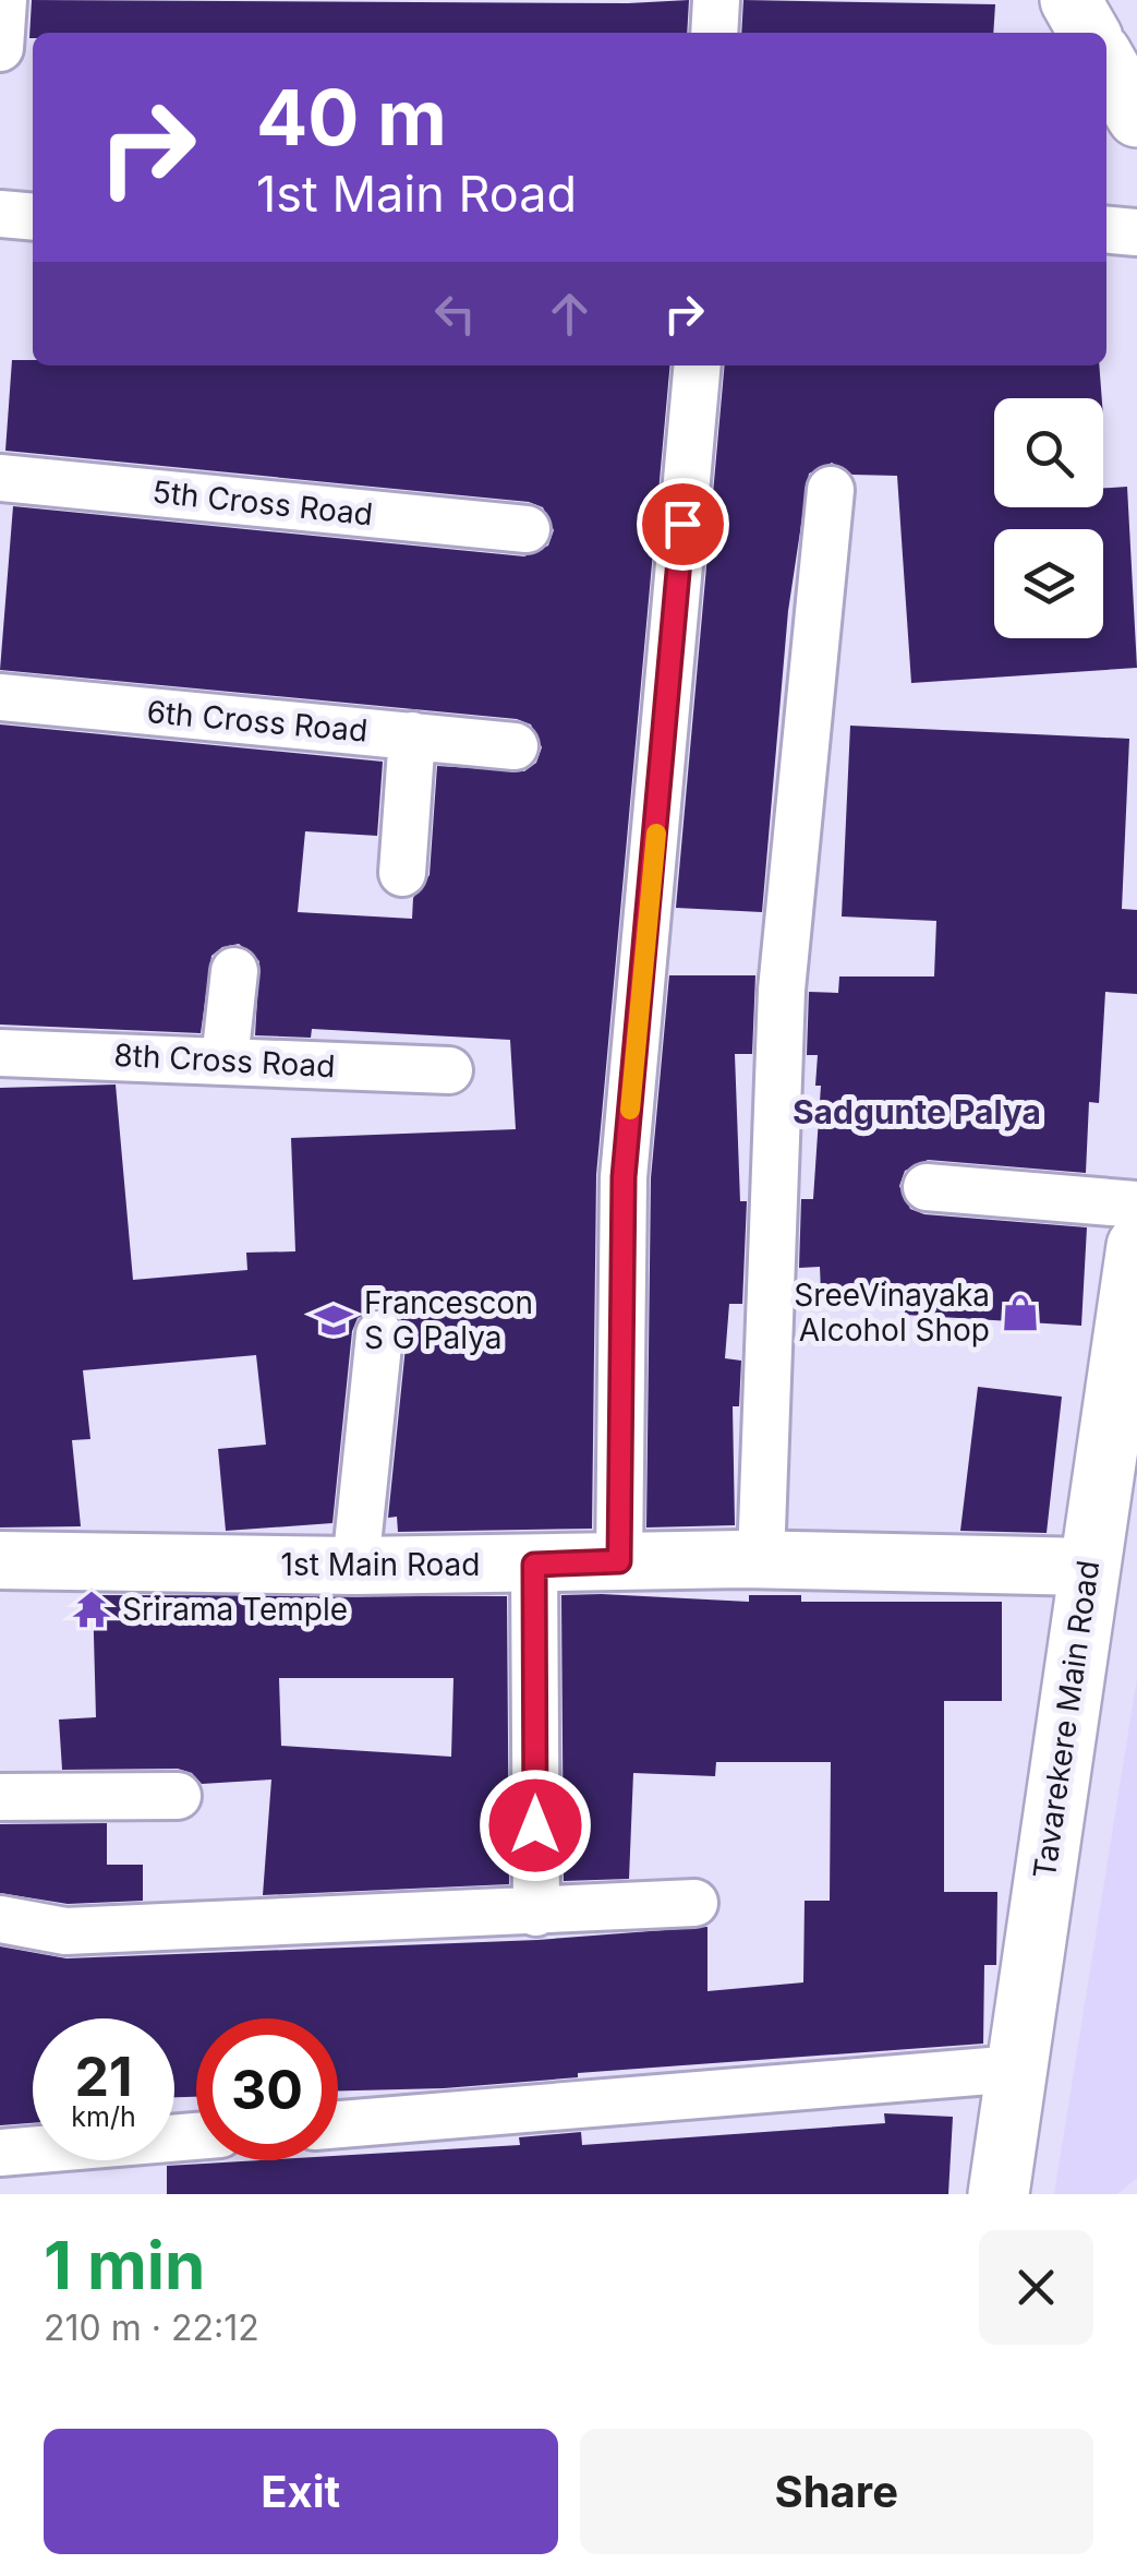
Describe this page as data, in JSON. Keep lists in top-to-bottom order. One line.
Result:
{"streets":{"main road":["Tavarekere Main Road"],"street":["5th Cross Road","6th Cross Road","8th Cross Road","1st Main Road"]},"crossings":[["1st Main Road","Tavarekere Main Road"]],"districts":["Sadgunte Palya"],"places":{"shop":["SreeVinayaka Alcohol Shop"],"school or university":["Francescon S G Palya"],"temple":["Srirama Temple"]},"page":{"turn":["40 m","1st Main Road"],"speed":"21 km/h","limit":"30","heading":["1 min","210 m · 22:12"],"buttons":["Exit","Share"]}}
